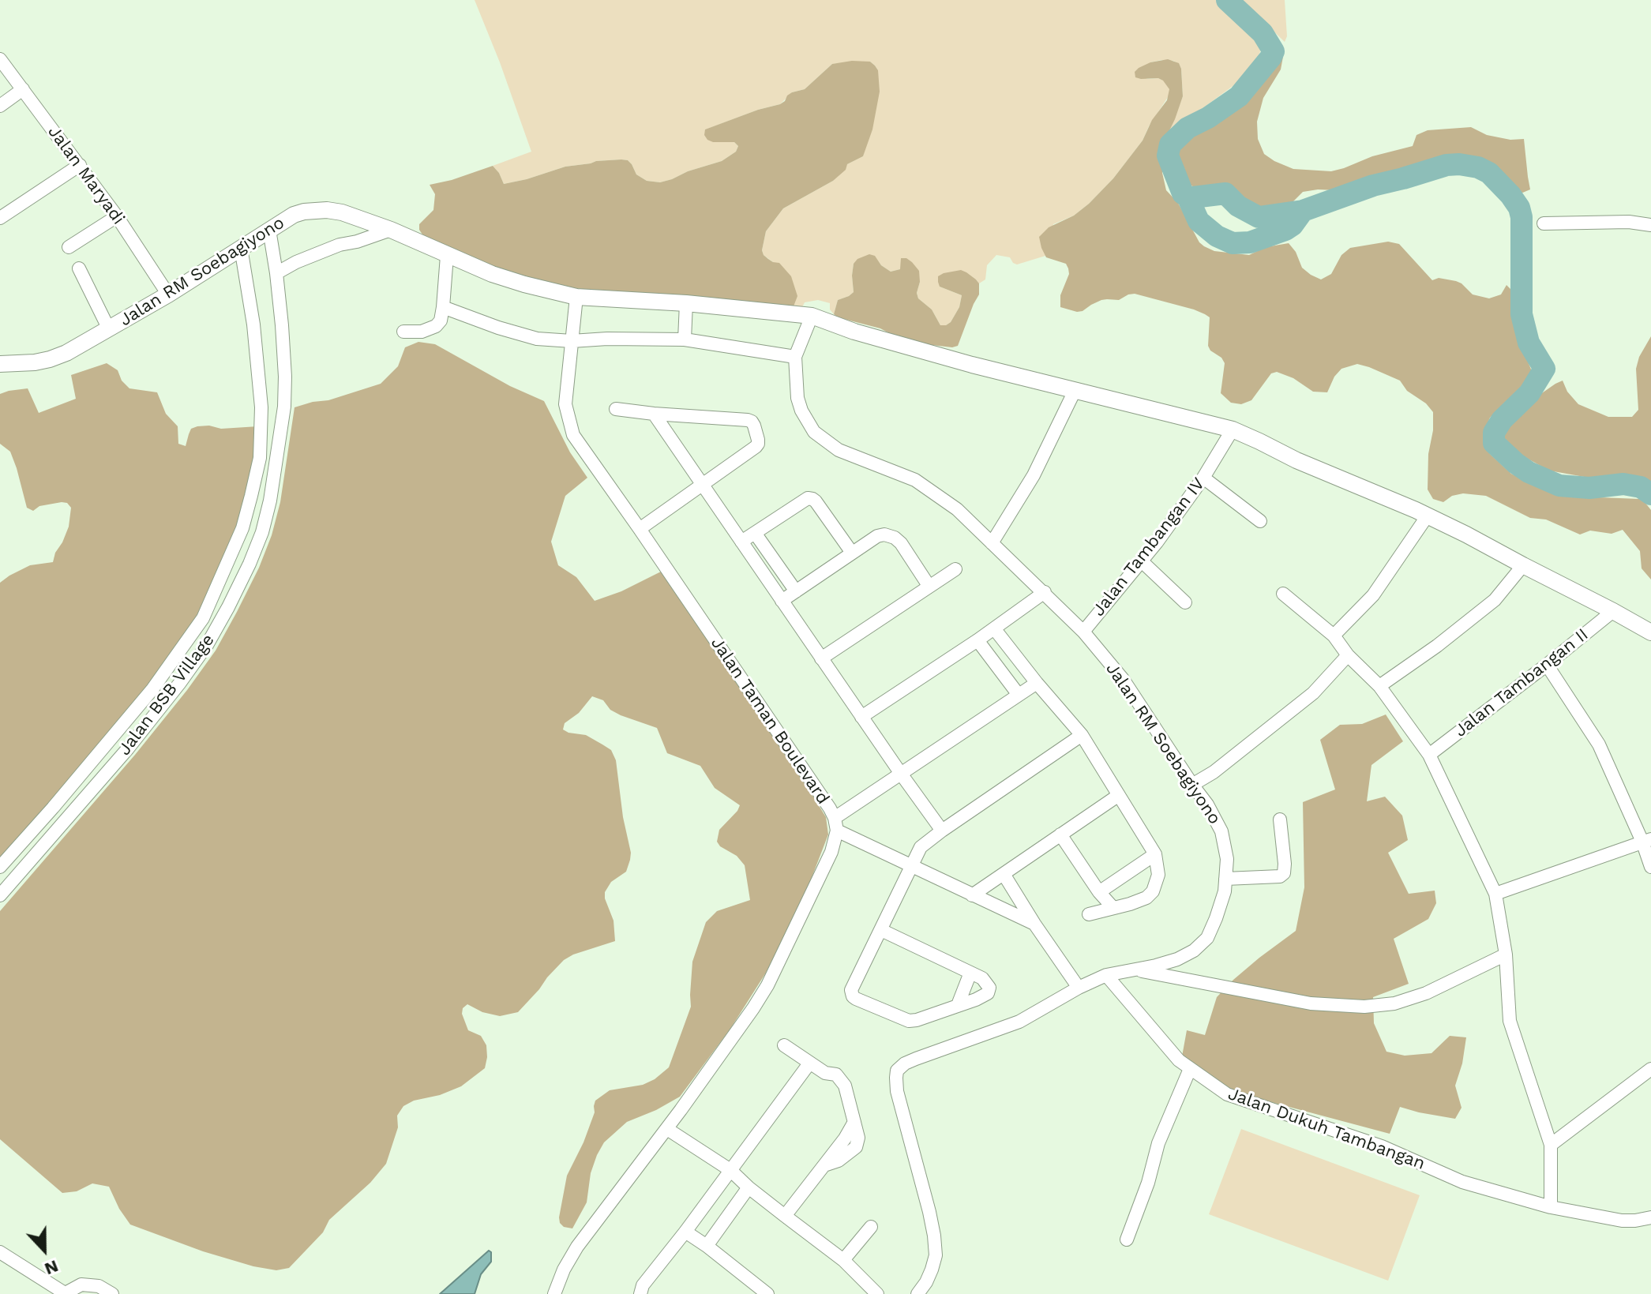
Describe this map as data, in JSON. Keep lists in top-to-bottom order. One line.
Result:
{"streets":{"main road":["Jalan RM Soebagiyono"],"street":["Jalan Maryadi","Jalan Tambangan IV","Jalan Tambangan II","Jalan BSB Village","Jalan Taman Boulevard","Jalan Dukuh Tambangan"]},"crossings":[["Jalan Maryadi","Jalan RM Soebagiyono"],["Jalan RM Soebagiyono","Jalan Tambangan IV"],["Jalan RM Soebagiyono","Jalan Tambangan II"],["Jalan RM Soebagiyono","Jalan BSB Village"],["Jalan RM Soebagiyono","Jalan Taman Boulevard"],["Jalan RM Soebagiyono","Jalan Dukuh Tambangan"]],"north":"bottom"}
